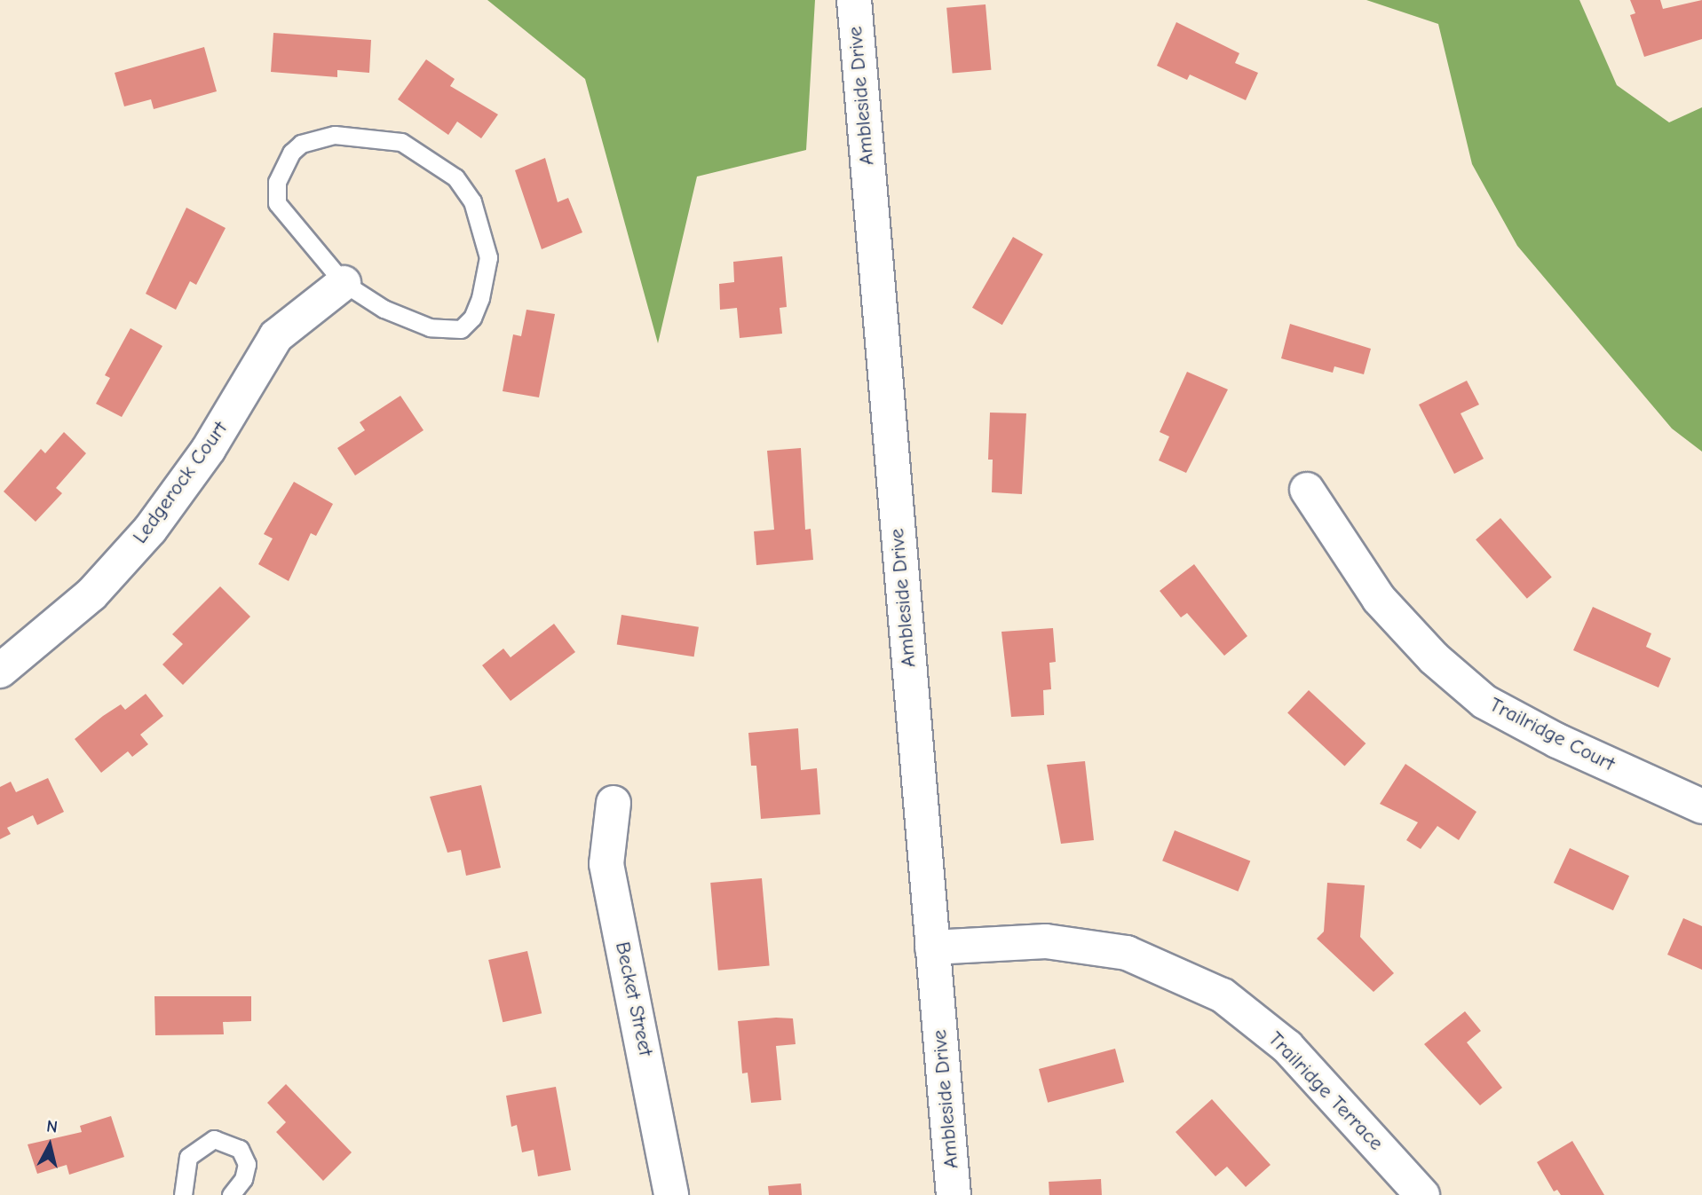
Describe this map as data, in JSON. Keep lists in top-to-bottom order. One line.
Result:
{"streets":{"street":["Ambleside Drive","Ledgerock Court","Trailridge Court","Becket Street","Trailridge Terrace"]},"crossings":[["Ambleside Drive","Trailridge Terrace"]],"north":"top"}
